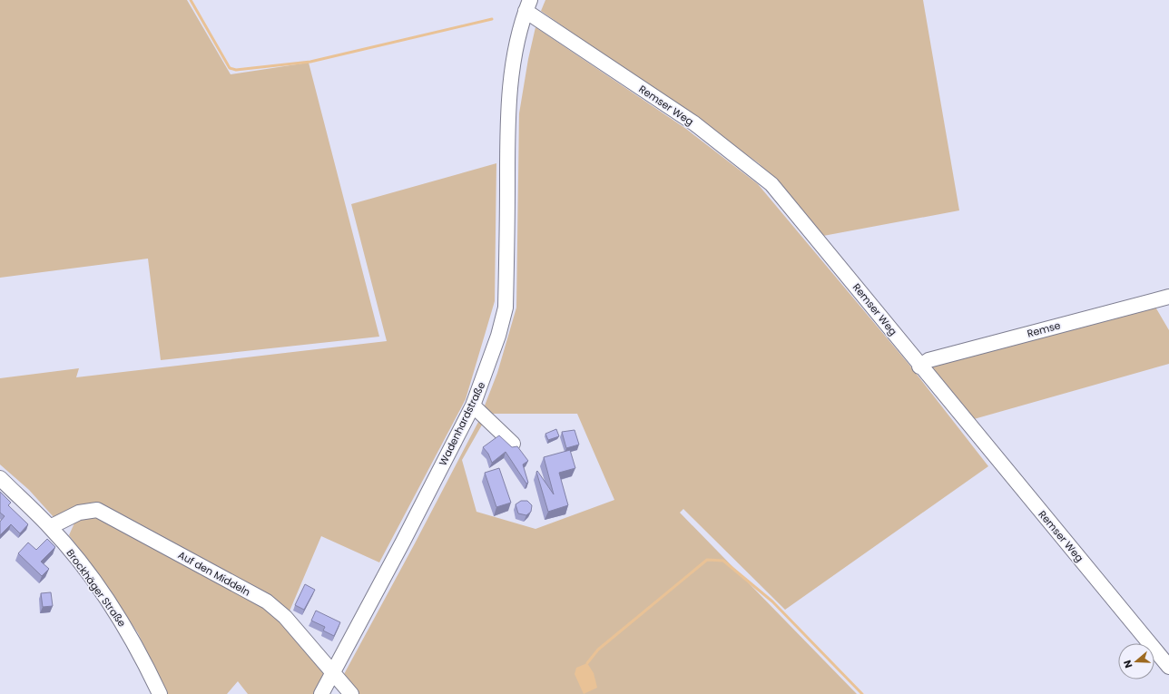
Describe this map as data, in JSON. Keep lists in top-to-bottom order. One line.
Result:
{"streets":{"street":["Remser Weg","Remse","Wadenhardstraße","Auf den Middeln","Brockhäger Straße"]},"crossings":[["Remser Weg","Remse"],["Remser Weg","Wadenhardstraße"],["Wadenhardstraße","Auf den Middeln"],["Auf den Middeln","Brockhäger Straße"]],"north":"left"}
